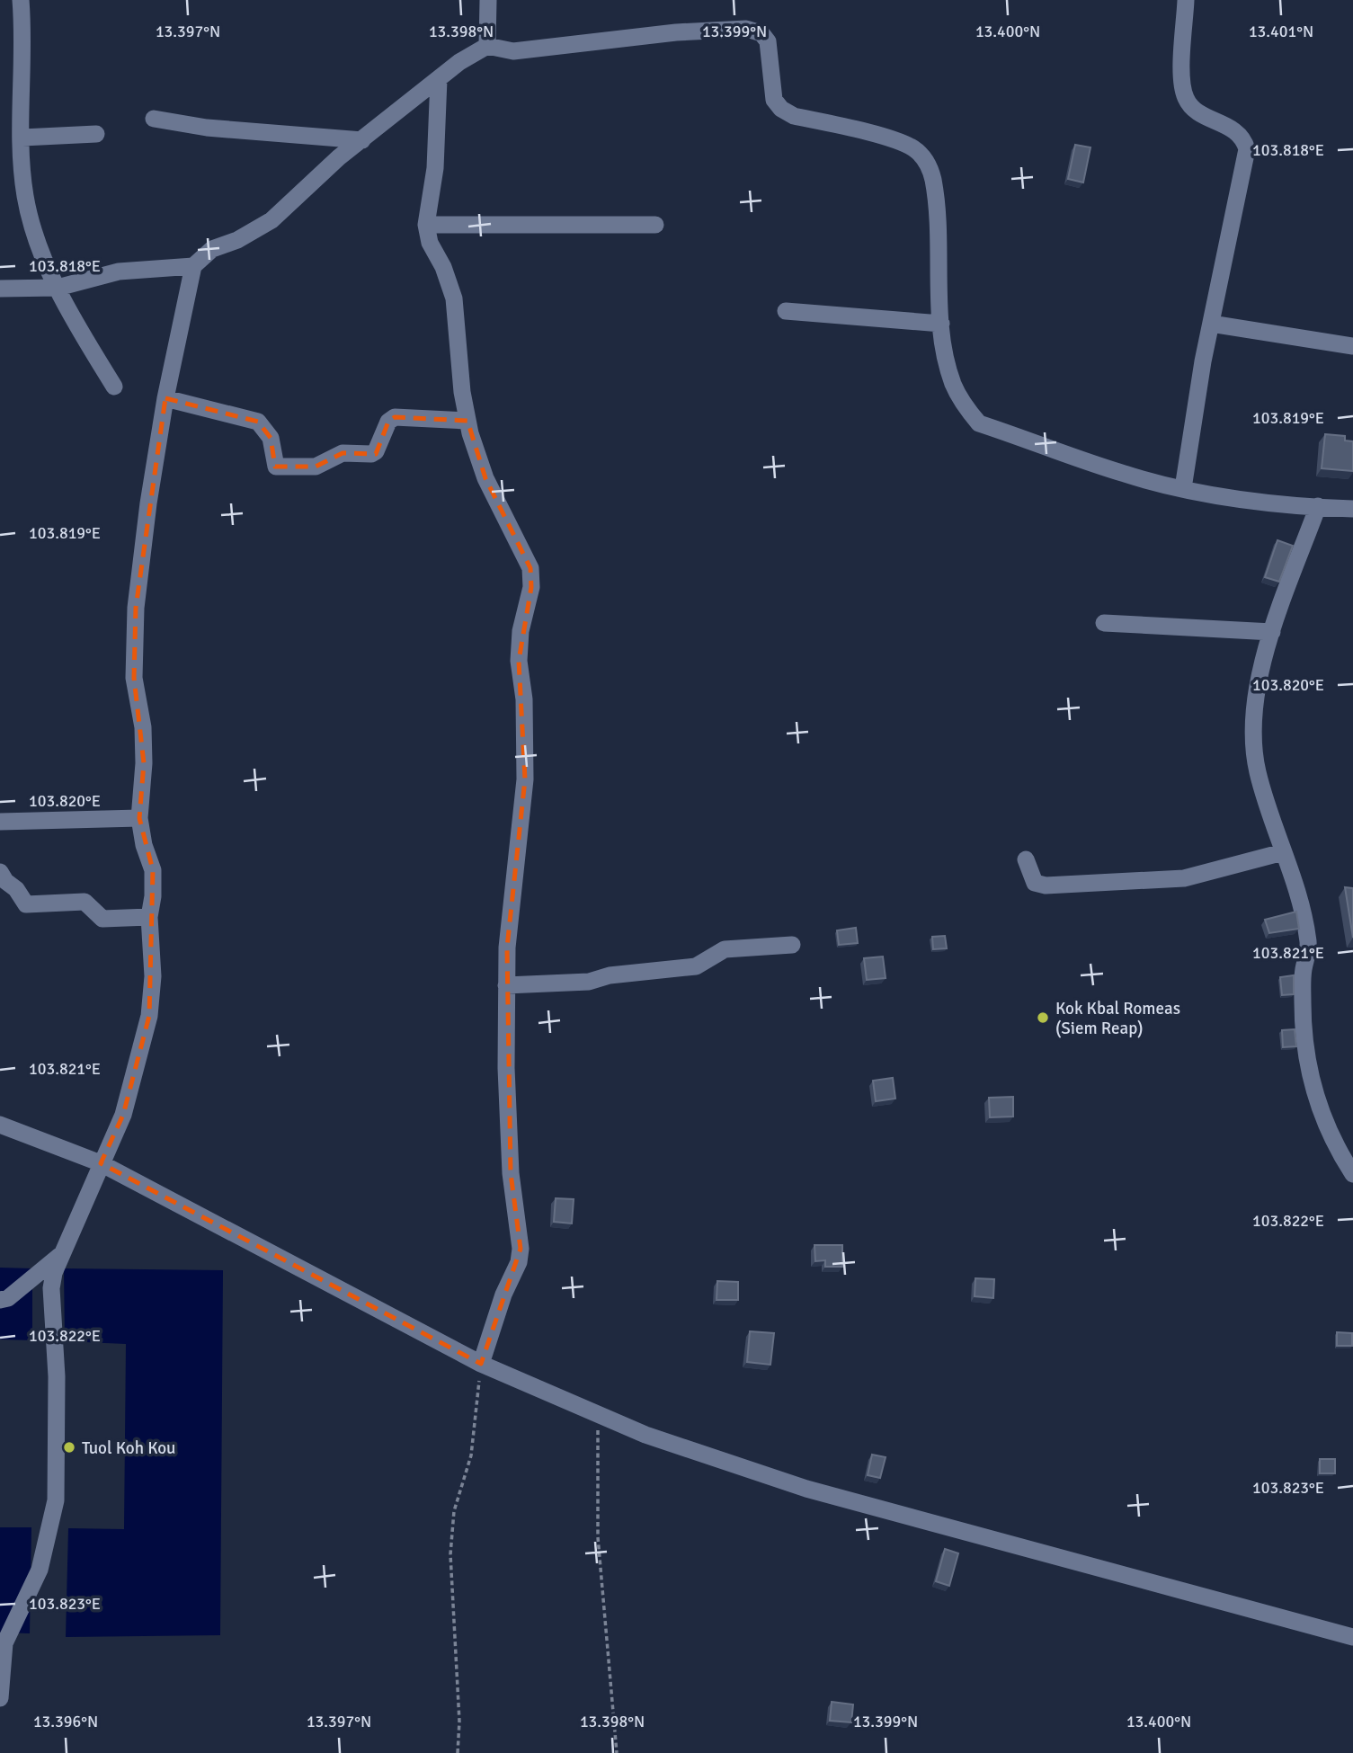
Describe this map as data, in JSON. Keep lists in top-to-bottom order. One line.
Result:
{"places":["Kok Kbal Romeas (Siem Reap)","Tuol Koh Kou"],"coordinates":["13.397°N","13.398°N","13.399°N","13.400°N","13.401°N","103.818°E","103.819°E","103.820°E","103.821°E","103.822°E","103.823°E","13.396°N"]}
